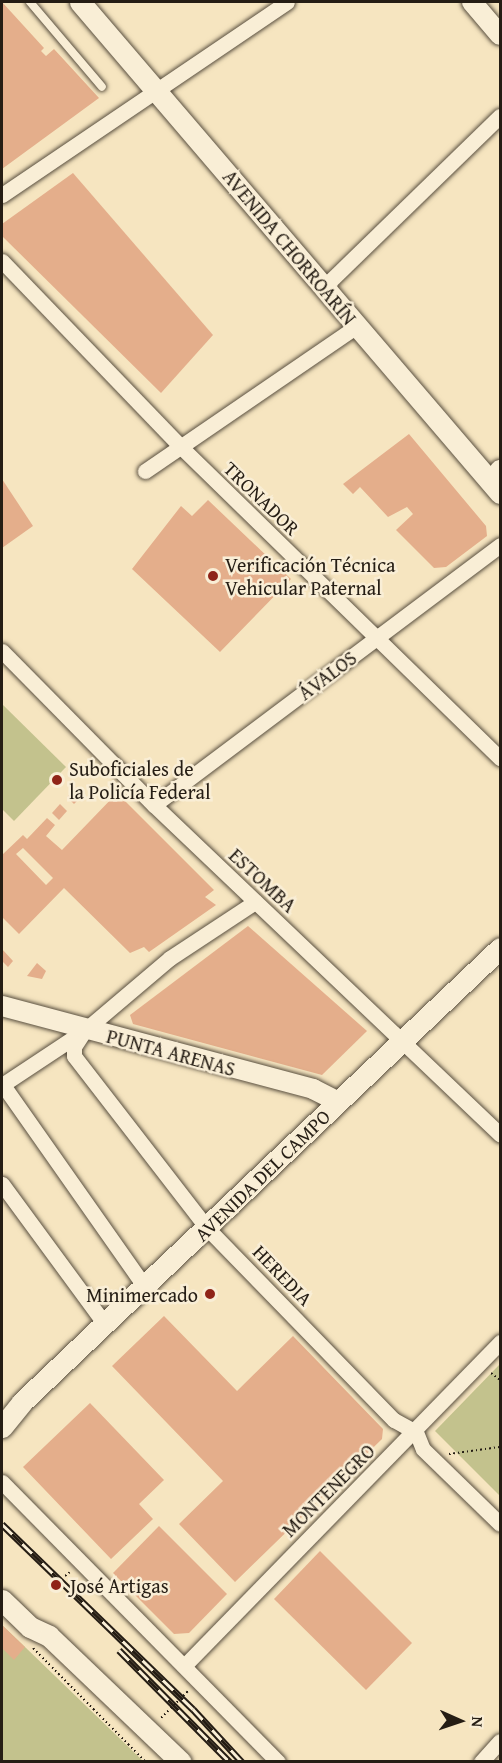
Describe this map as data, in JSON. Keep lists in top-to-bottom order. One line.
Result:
{"streets":{"main road":["AVENIDA CHORROARÍN","AVENIDA DEL CAMPO"],"street":["TRONADOR","ÁVALOS","ESTOMBA","PUNTA ARENAS","HEREDIA","MONTENEGRO"]},"crossings":[["TRONADOR","ÁVALOS"],["ÁVALOS","ESTOMBA"],["ESTOMBA","AVENIDA DEL CAMPO"],["PUNTA ARENAS","AVENIDA DEL CAMPO"],["PUNTA ARENAS","HEREDIA"],["AVENIDA DEL CAMPO","HEREDIA"],["HEREDIA","MONTENEGRO"]],"places":["Verificación Técnica Vehicular Paternal","Suboficiales de la Policía Federal","Minimercado","José Artigas"],"north":"right"}
